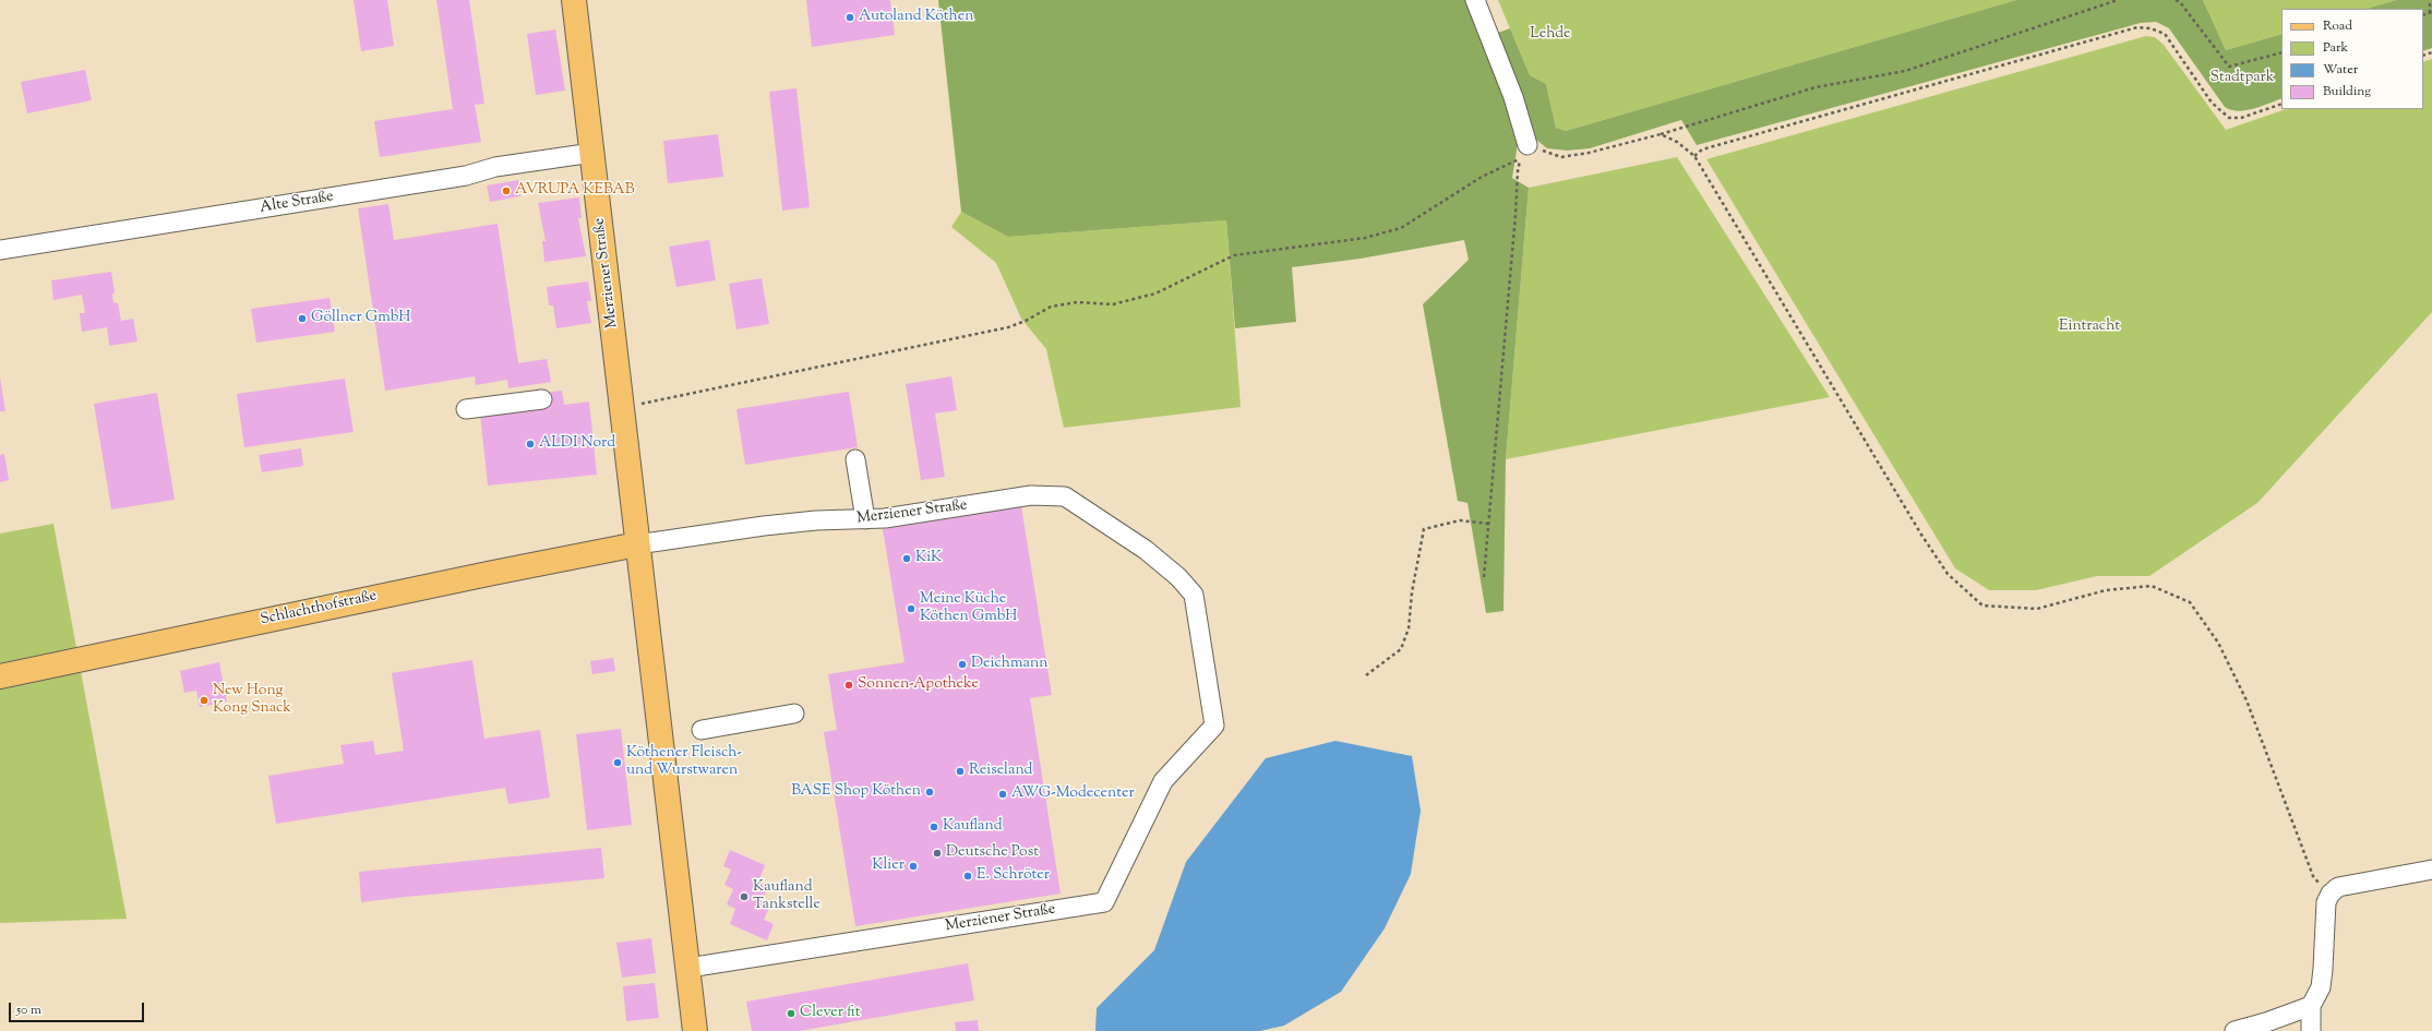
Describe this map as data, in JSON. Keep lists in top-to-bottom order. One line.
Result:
{"streets":{"main road":["Merziener Straße","Schlachthofstraße"],"street":["Alte Straße"]},"crossings":[["Alte Straße","Merziener Straße"],["Merziener Straße","Schlachthofstraße"]],"parks":["Lehde","Stadtpark","Eintracht"],"places":["Autoland Köthen","AVRUPA KEBAB","Göllner GmbH","ALDI Nord","KiK","Meine Küche Köthen GmbH","Deichmann","Sonnen-Apotheke","New Hong Kong Snack","Köthener Fleisch- und Wurstwaren","Reiseland","BASE Shop Köthen","AWG-Modecenter","Kaufland","Deutsche Post","Klier","E. Schröter","Kaufland Tankstelle","Clever fit"],"legend":["Road","Park","Water","Building"],"scale_bar":"50 m"}
